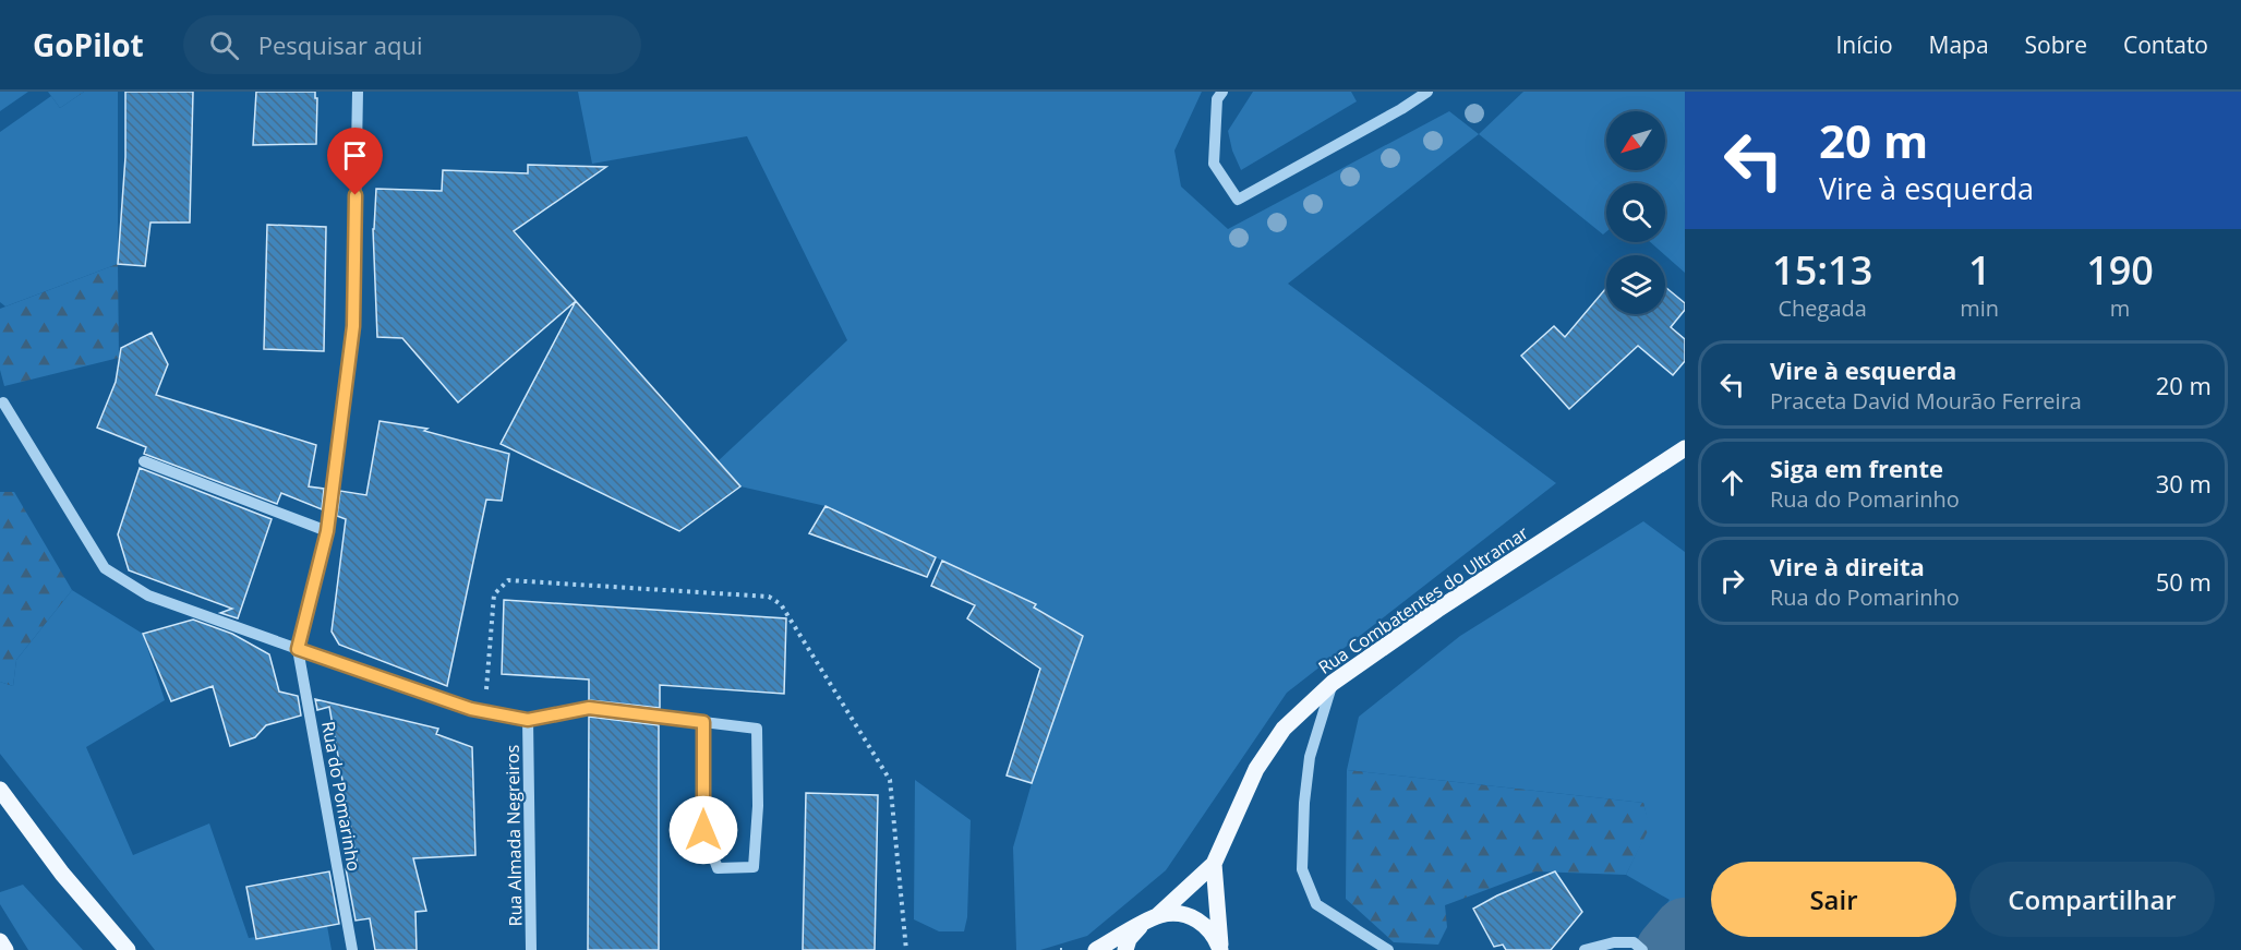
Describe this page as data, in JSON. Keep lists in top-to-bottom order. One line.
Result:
{"streets":{"main road":["Rua Combatentes do Ultramar"],"street":["Rua do Pomarinho","Rua Almada Negreiros"]},"north":"bottom left","page":{"header":"GoPilot","search":"Pesquisar aqui","nav":["Início","Mapa","Sobre","Contato"],"turn":["20 m","Vire à esquerda"],"eta":["15:13","Chegada","1","min","190","m"],"list":[{"name":"Vire à esquerda","note":"Praceta David Mourão Ferreira","value":"20 m"},{"name":"Siga em frente","note":"Rua do Pomarinho","value":"30 m"},{"name":"Vire à direita","note":"Rua do Pomarinho","value":"50 m"}],"buttons":["Sair","Compartilhar"]}}
